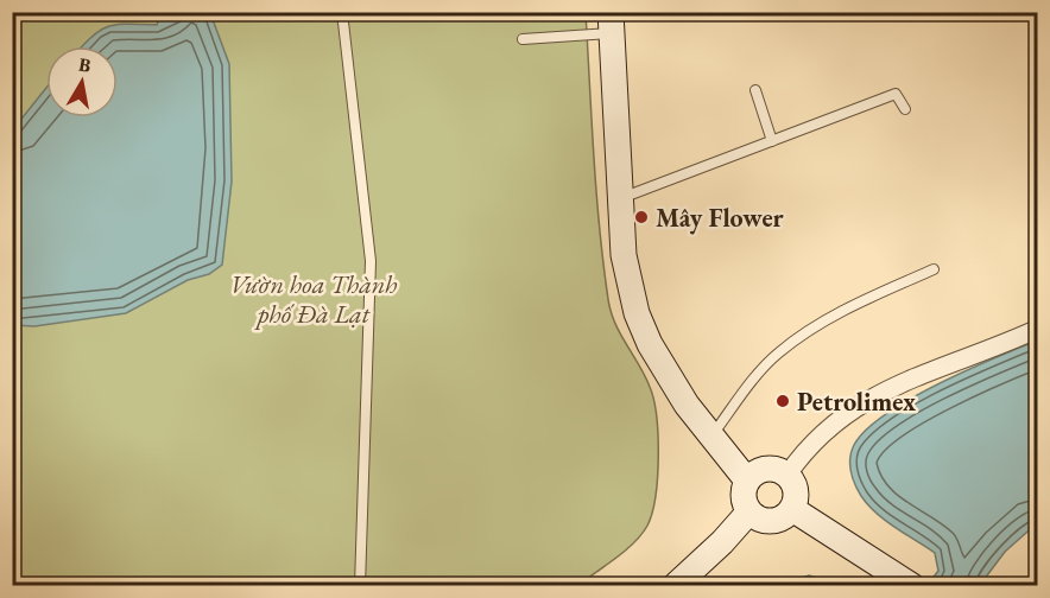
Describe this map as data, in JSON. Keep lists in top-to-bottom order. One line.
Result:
{"parks":["Vườn hoa Thành phố Đà Lạt"],"places":["Mây Flower","Petrolimex"],"north":"top"}
